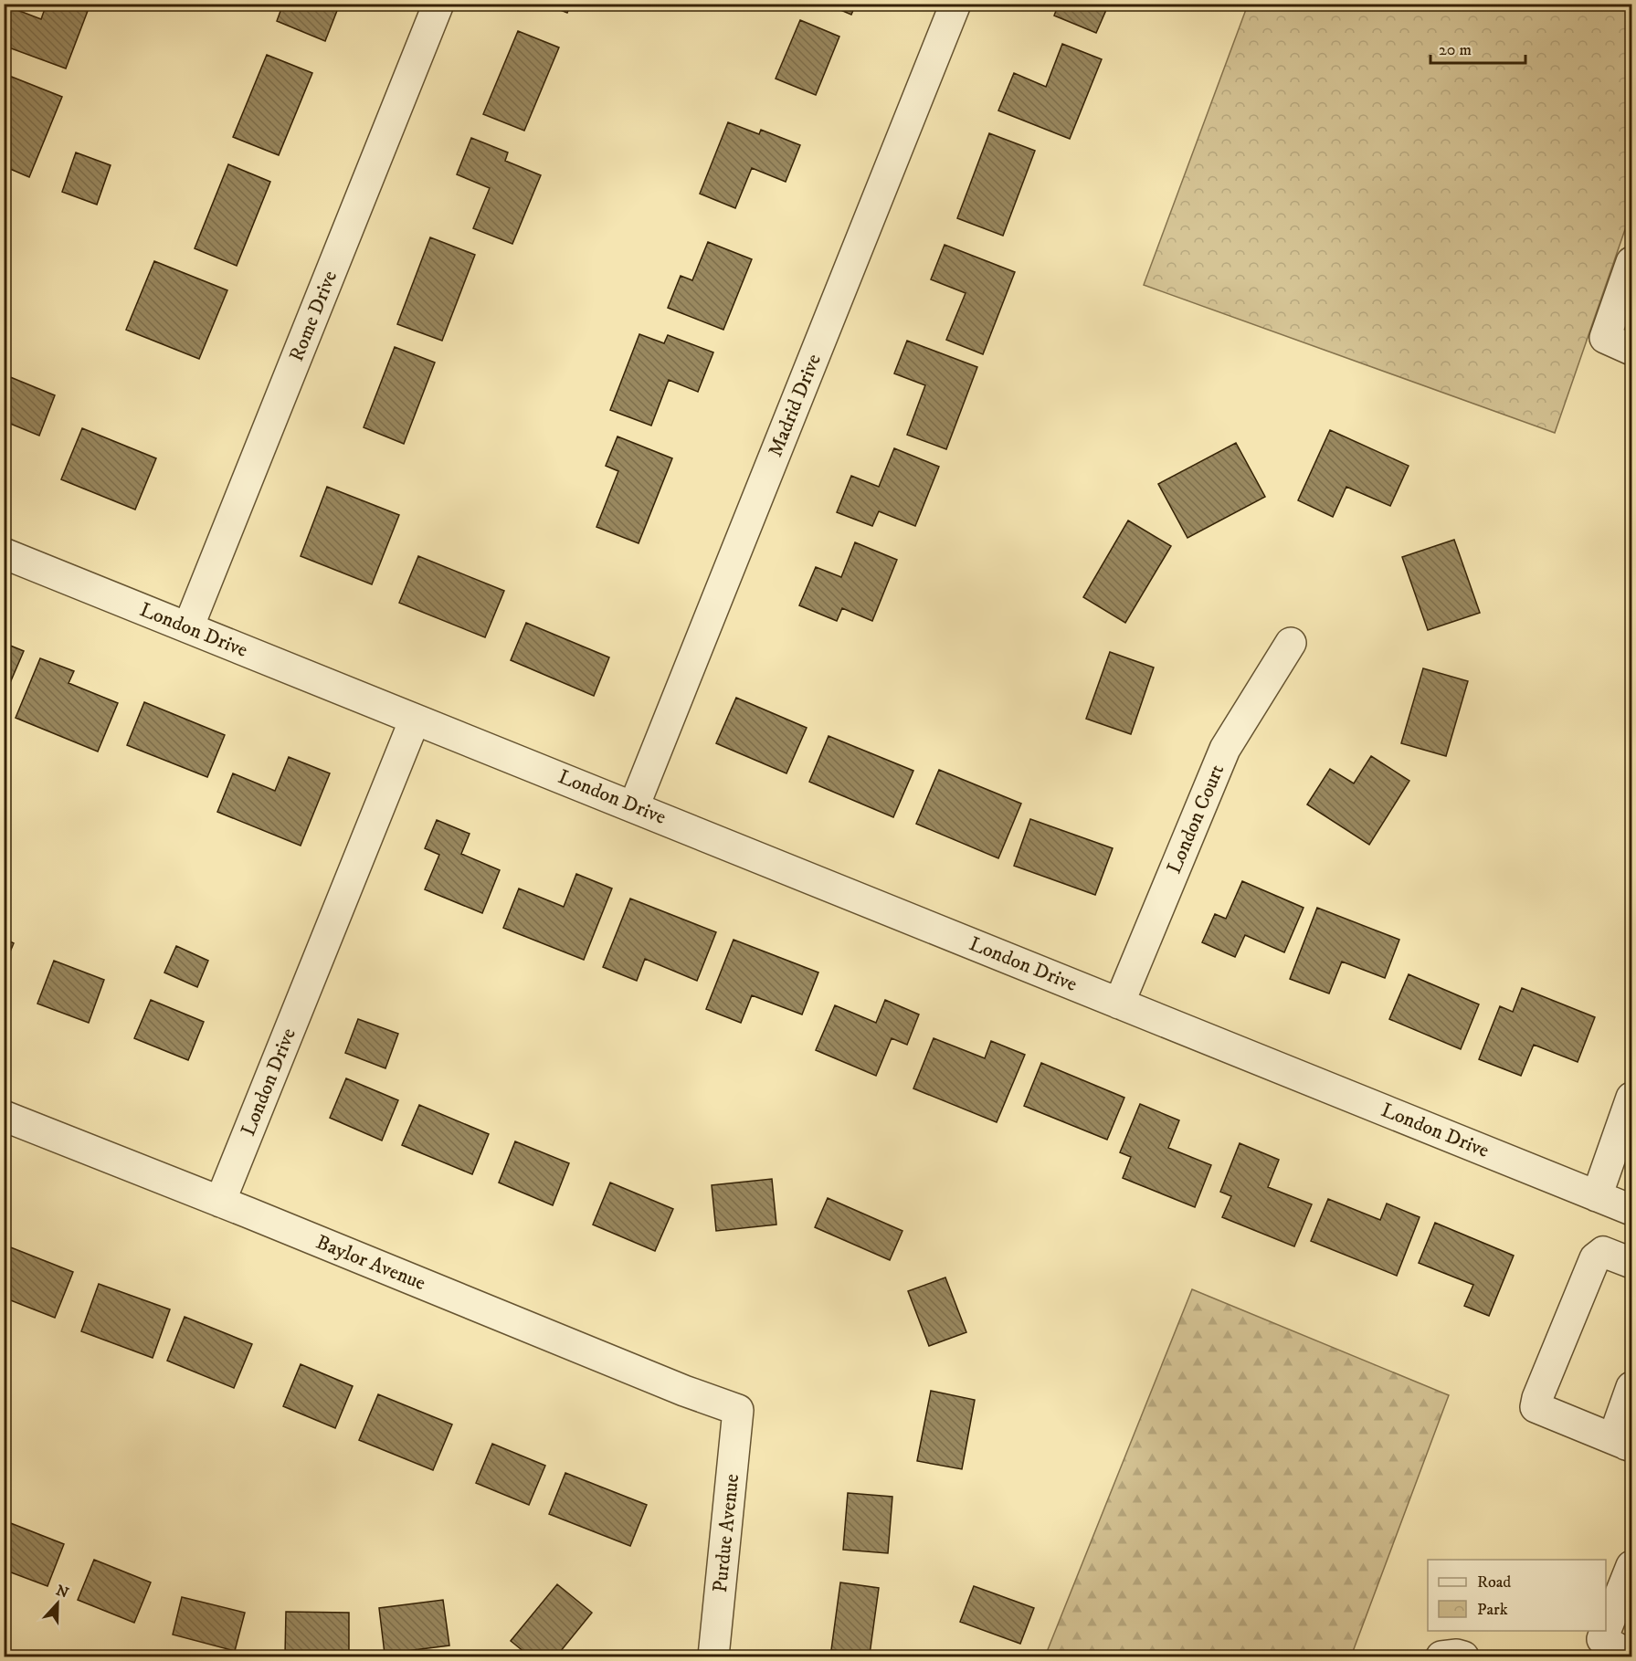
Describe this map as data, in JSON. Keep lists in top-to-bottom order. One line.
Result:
{"streets":{"street":["Rome Drive","Madrid Drive","London Drive","London Court","Baylor Avenue","Purdue Avenue"]},"crossings":[["Rome Drive","London Drive"],["Madrid Drive","London Drive"],["London Drive","London Court"],["London Drive","Baylor Avenue"],["Baylor Avenue","Purdue Avenue"]],"legend":["Road","Park"],"scale_bar":"20 m","north":"top"}
